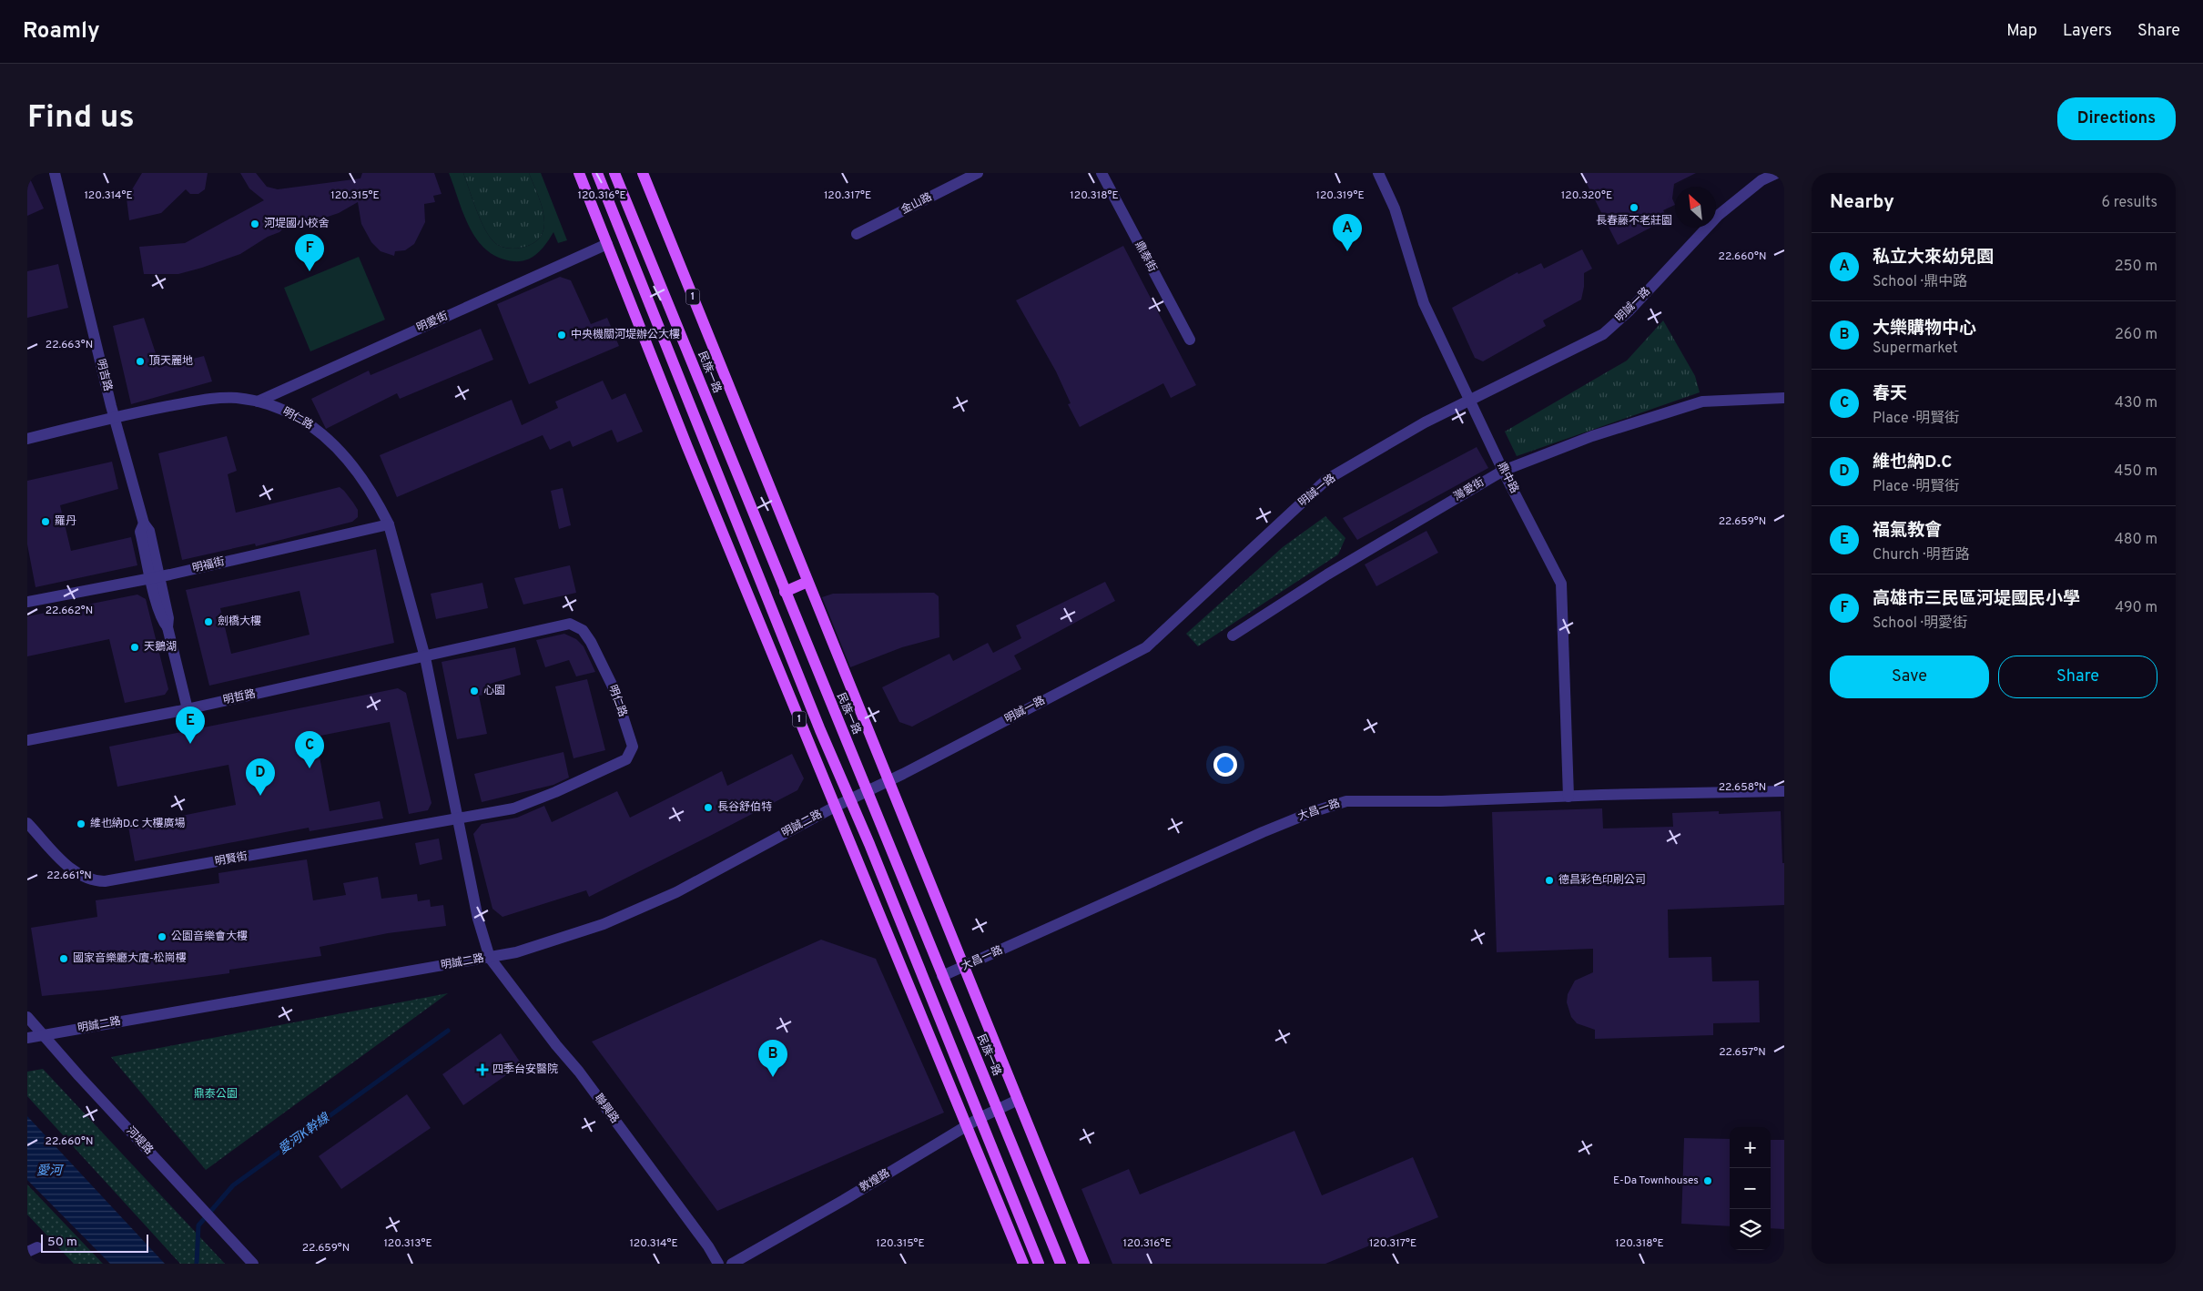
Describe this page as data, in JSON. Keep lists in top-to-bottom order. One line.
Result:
{"streets":{"main road":["1","民族一路"],"street":["金山路","鼎泰街","明誠一路","明愛街","明吉路","明仁路","鼎中路","灣愛街","明福街","明哲路","大昌一路","明誠二路","明賢街","聯興路","河堤路","敦煌路"]},"crossings":[["1","明誠一路"],["1","明愛街"],["1","明誠二路"],["1","敦煌路"],["明誠一路","民族一路"],["明誠一路","鼎中路"],["明誠一路","明誠二路"],["明愛街","明仁路"],["民族一路","大昌一路"],["民族一路","敦煌路"],["明吉路","明仁路"],["明吉路","明福街"],["明吉路","明哲路"],["明仁路","明福街"],["明仁路","明哲路"],["明仁路","明誠二路"],["明仁路","明賢街"],["明仁路","聯興路"],["鼎中路","灣愛街"],["鼎中路","大昌一路"],["明誠二路","聯興路"],["明誠二路","河堤路"]],"water":["愛河K幹線","愛河"],"parks":["鼎泰公園"],"places":{"other":["長春藤不老莊園","河堤國小校舍","中央機關河堤辦公大樓","頂天麗地","羅丹","劍橋大樓","天鵝湖","心園","長谷舒伯特","維也納D.C 大樓廣場","德昌彩色印刷公司","公園音樂會大樓","國家音樂廳大廈-松崗樓","E-Da Townhouses"],"health":["四季台安醫院"]},"scale_bar":"50 m","north":"top left","page":{"header":"Roamly","nav":["Map","Layers","Share"],"buttons":["Directions",["Save","Share"]],"title":"Find us","heading":["Nearby","6 results"],"pins":["A","F","E","C","D","B"],"list":[{"mark":"A","name":"私立大來幼兒園","note":"School · 鼎中路","value":"250 m"},{"mark":"B","name":"大樂購物中心","note":"Supermarket","value":"260 m"},{"mark":"C","name":"春天","note":"Place · 明賢街","value":"430 m"},{"mark":"D","name":"維也納D.C","note":"Place · 明賢街","value":"450 m"},{"mark":"E","name":"福氣教會","note":"Church · 明哲路","value":"480 m"},{"mark":"F","name":"高雄市三民區河堤國民小學","note":"School · 明愛街","value":"490 m"}],"map_buttons":["+","−"],"scale":"50 m"},"coordinates":["120.314°E","120.315°E","120.316°E","120.317°E","120.318°E","120.319°E","120.320°E","22.660°N","22.663°N","22.659°N","22.662°N","22.658°N","22.661°N","22.657°N","120.313°E"]}
